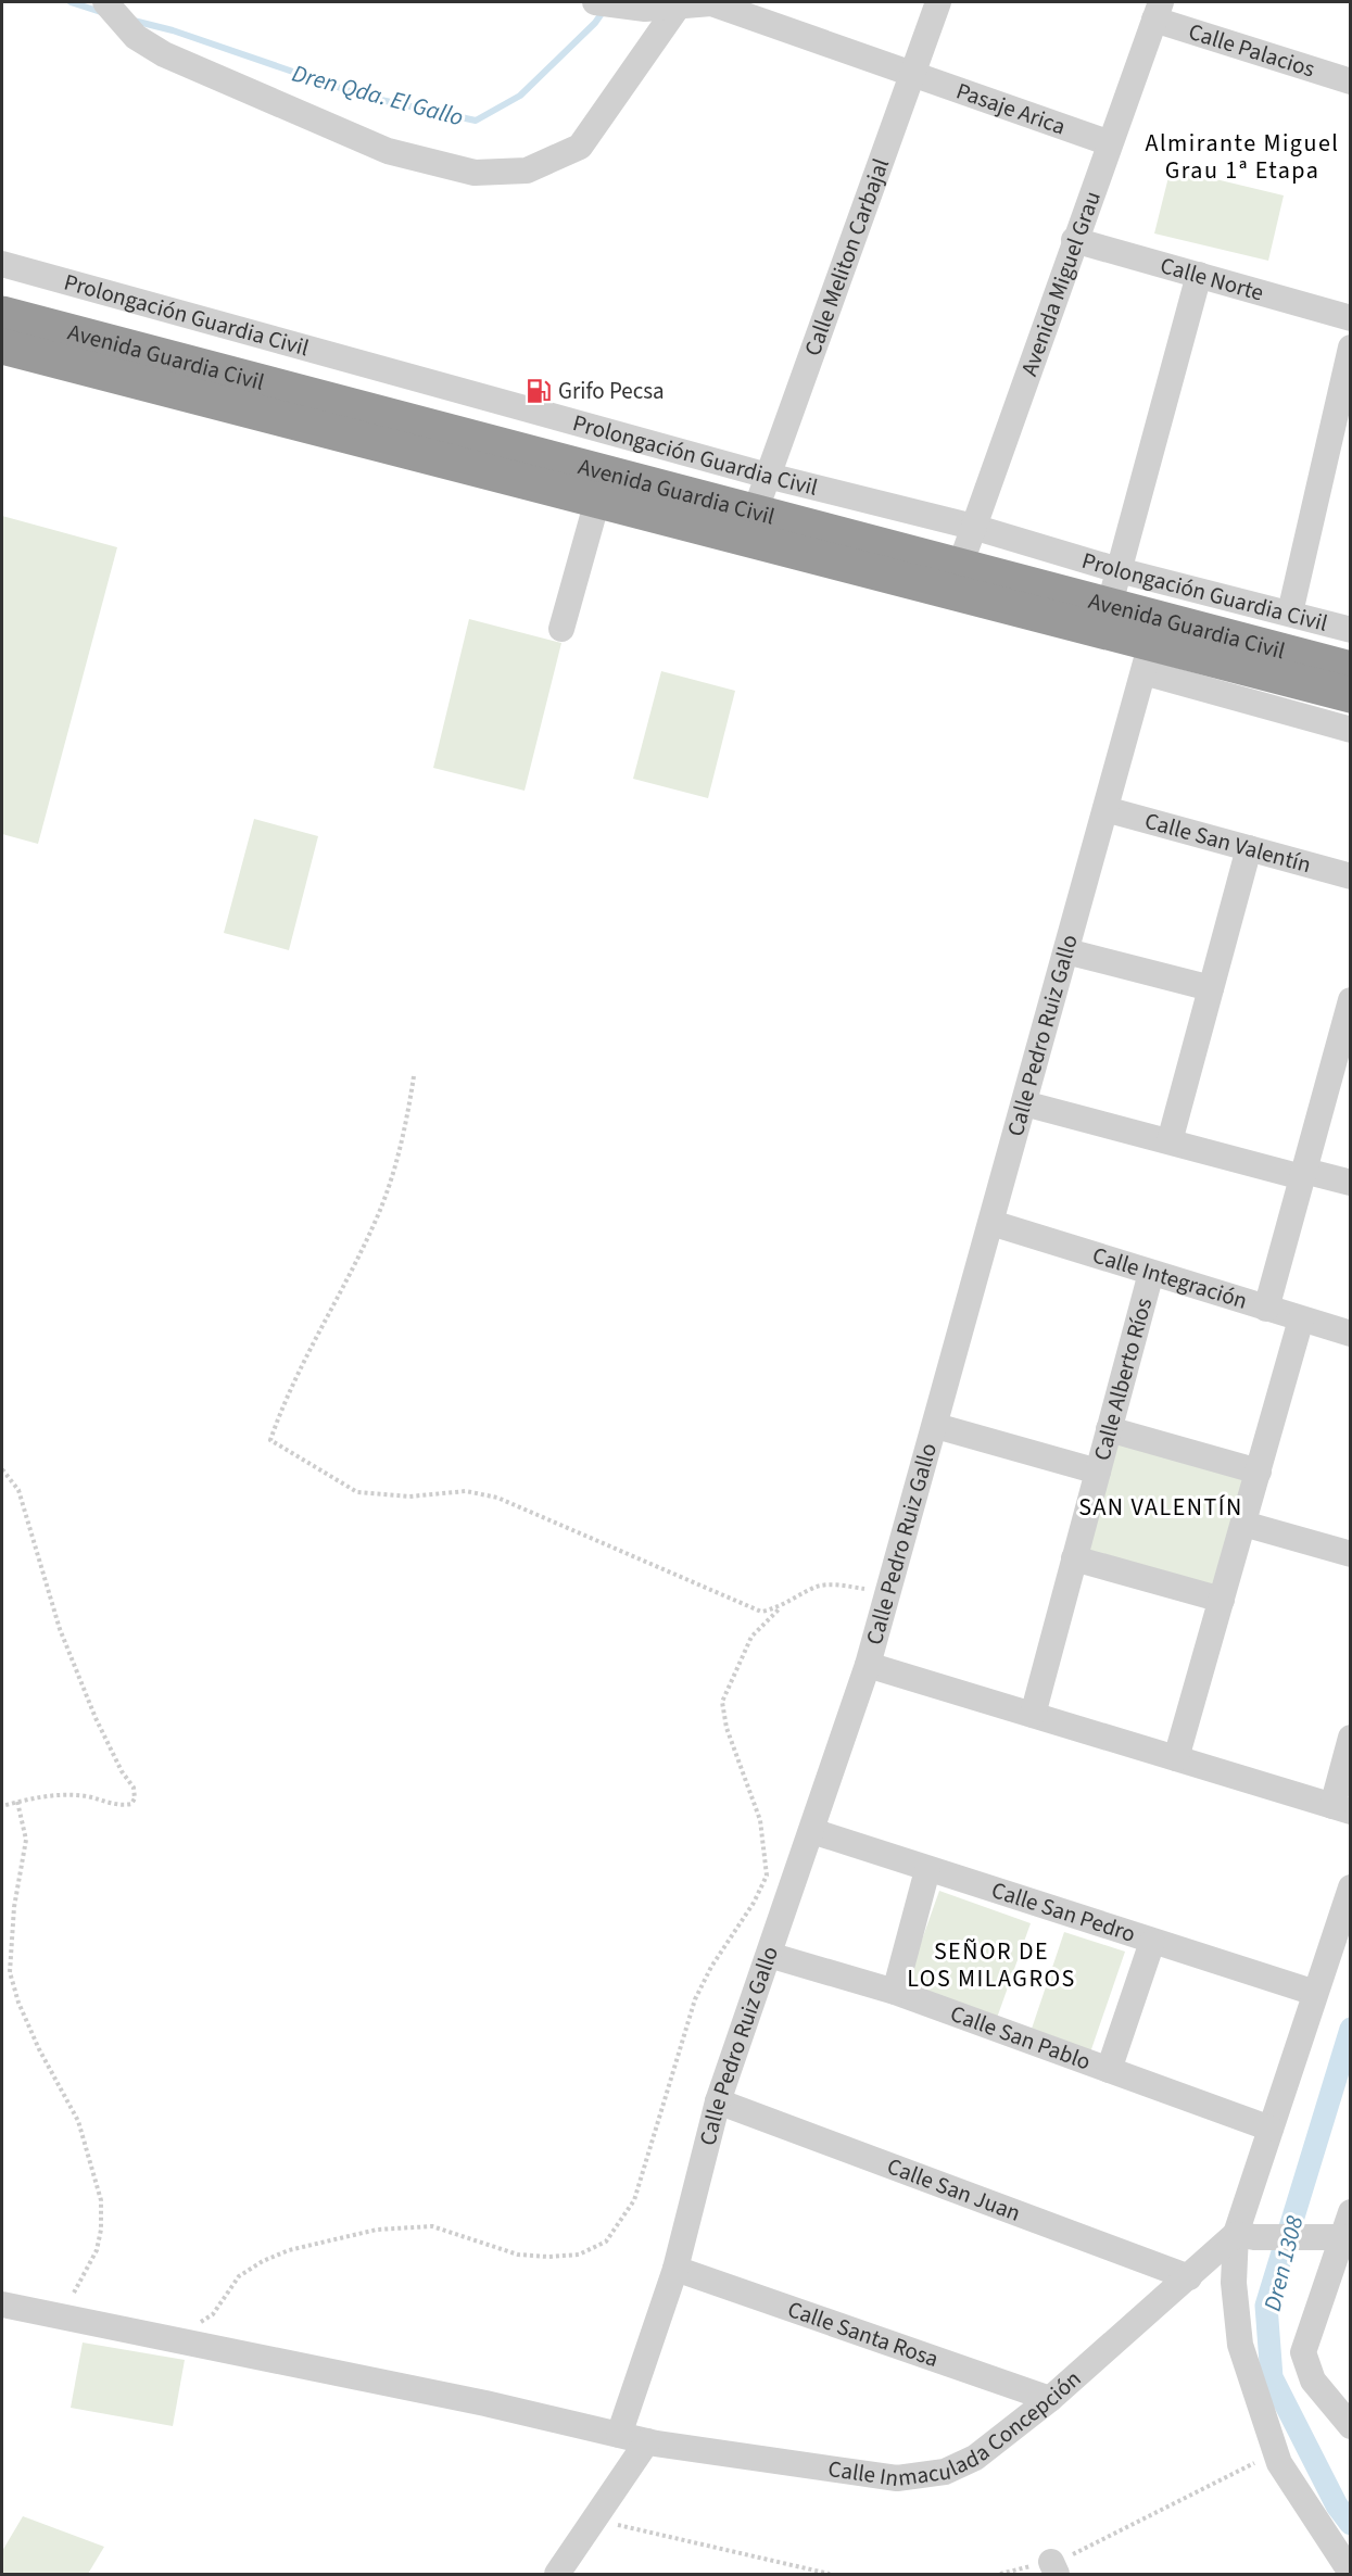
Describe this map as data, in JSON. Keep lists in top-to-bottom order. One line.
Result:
{"streets":{"highway":["Avenida Guardia Civil"],"street":["Calle Palacios","Pasaje Arica","Calle Meliton Carbajal","Calle Norte","Avenida Miguel Grau","Prolongación Guardia Civil","Calle San Valentín","Calle Pedro Ruiz Gallo","Calle Integración","Calle Alberto Ríos","Calle San Pedro","Calle San Pablo","Calle San Juan","Calle Santa Rosa","Calle Inmaculada Concepción"]},"crossings":[["Calle Palacios","Avenida Miguel Grau"],["Pasaje Arica","Calle Meliton Carbajal"],["Pasaje Arica","Avenida Miguel Grau"],["Calle Meliton Carbajal","Prolongación Guardia Civil"],["Calle Meliton Carbajal","Avenida Guardia Civil"],["Calle Norte","Avenida Miguel Grau"],["Avenida Miguel Grau","Prolongación Guardia Civil"],["Avenida Miguel Grau","Avenida Guardia Civil"],["Avenida Guardia Civil","Calle Pedro Ruiz Gallo"],["Calle San Valentín","Calle Pedro Ruiz Gallo"],["Calle Pedro Ruiz Gallo","Calle Integración"],["Calle Pedro Ruiz Gallo","Calle San Pedro"],["Calle Pedro Ruiz Gallo","Calle San Pablo"],["Calle Pedro Ruiz Gallo","Calle San Juan"],["Calle Pedro Ruiz Gallo","Calle Santa Rosa"],["Calle Pedro Ruiz Gallo","Calle Inmaculada Concepción"],["Calle Integración","Calle Alberto Ríos"],["Calle San Juan","Calle Inmaculada Concepción"],["Calle Santa Rosa","Calle Inmaculada Concepción"]],"districts":["Almirante Miguel Grau 1ª Etapa","SAN VALENTÍN","SEÑOR DE LOS MILAGROS"],"water":["Dren Qda. El Gallo","Dren 1308"],"places":{"fuel station":["Grifo Pecsa"]}}
